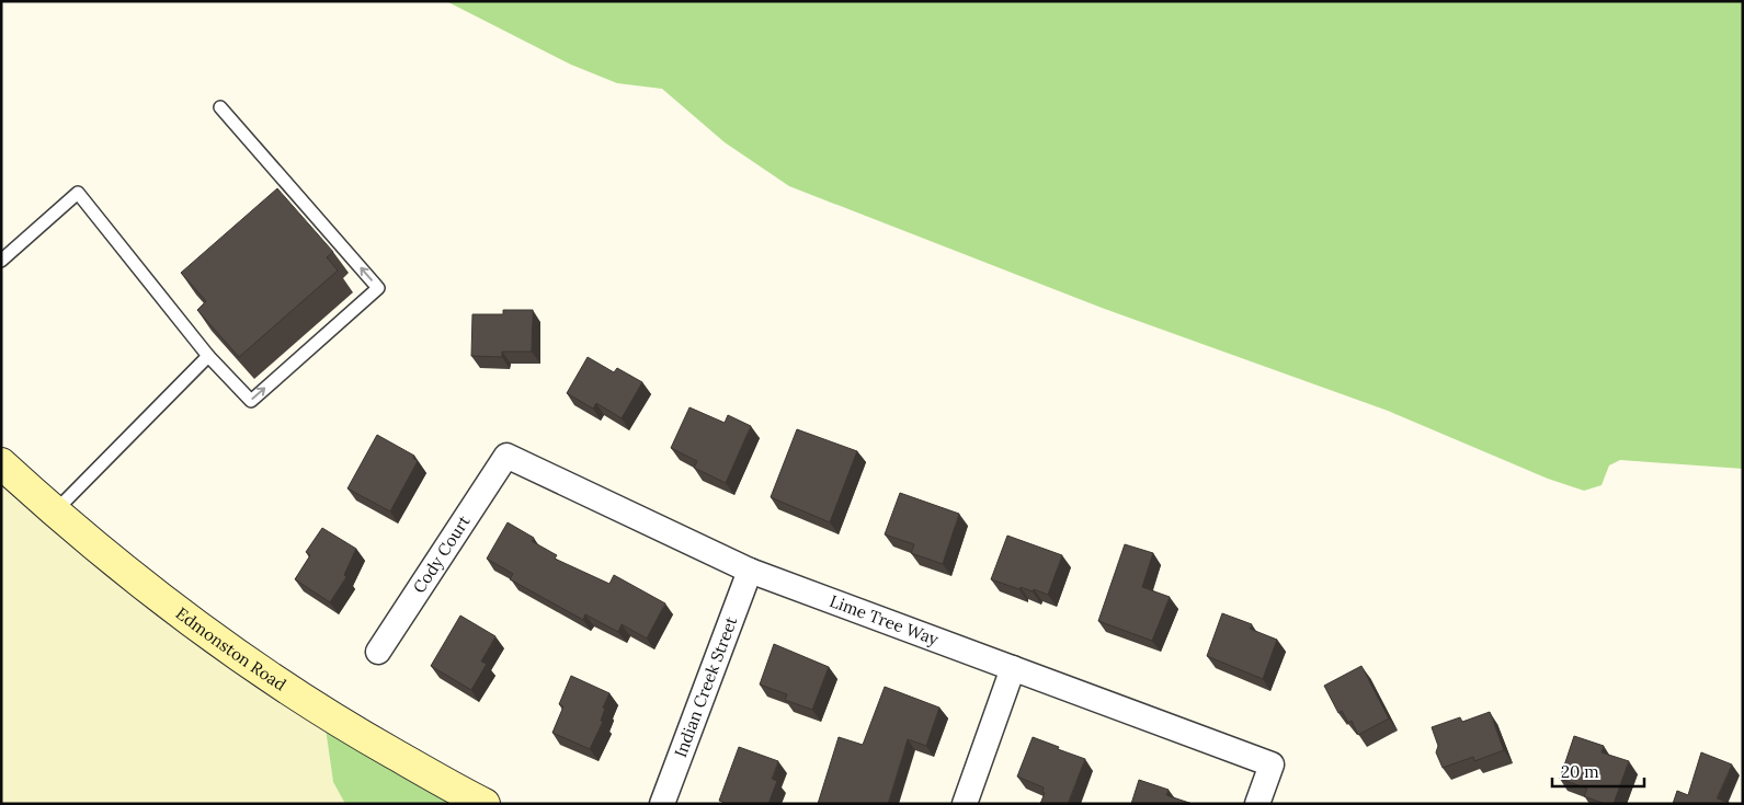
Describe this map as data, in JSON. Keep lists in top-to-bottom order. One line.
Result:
{"streets":{"main road":["Edmonston Road"],"street":["Cody Court","Lime Tree Way","Indian Creek Street"]},"crossings":[["Cody Court","Lime Tree Way"],["Lime Tree Way","Indian Creek Street"]],"scale_bar":"20 m"}
